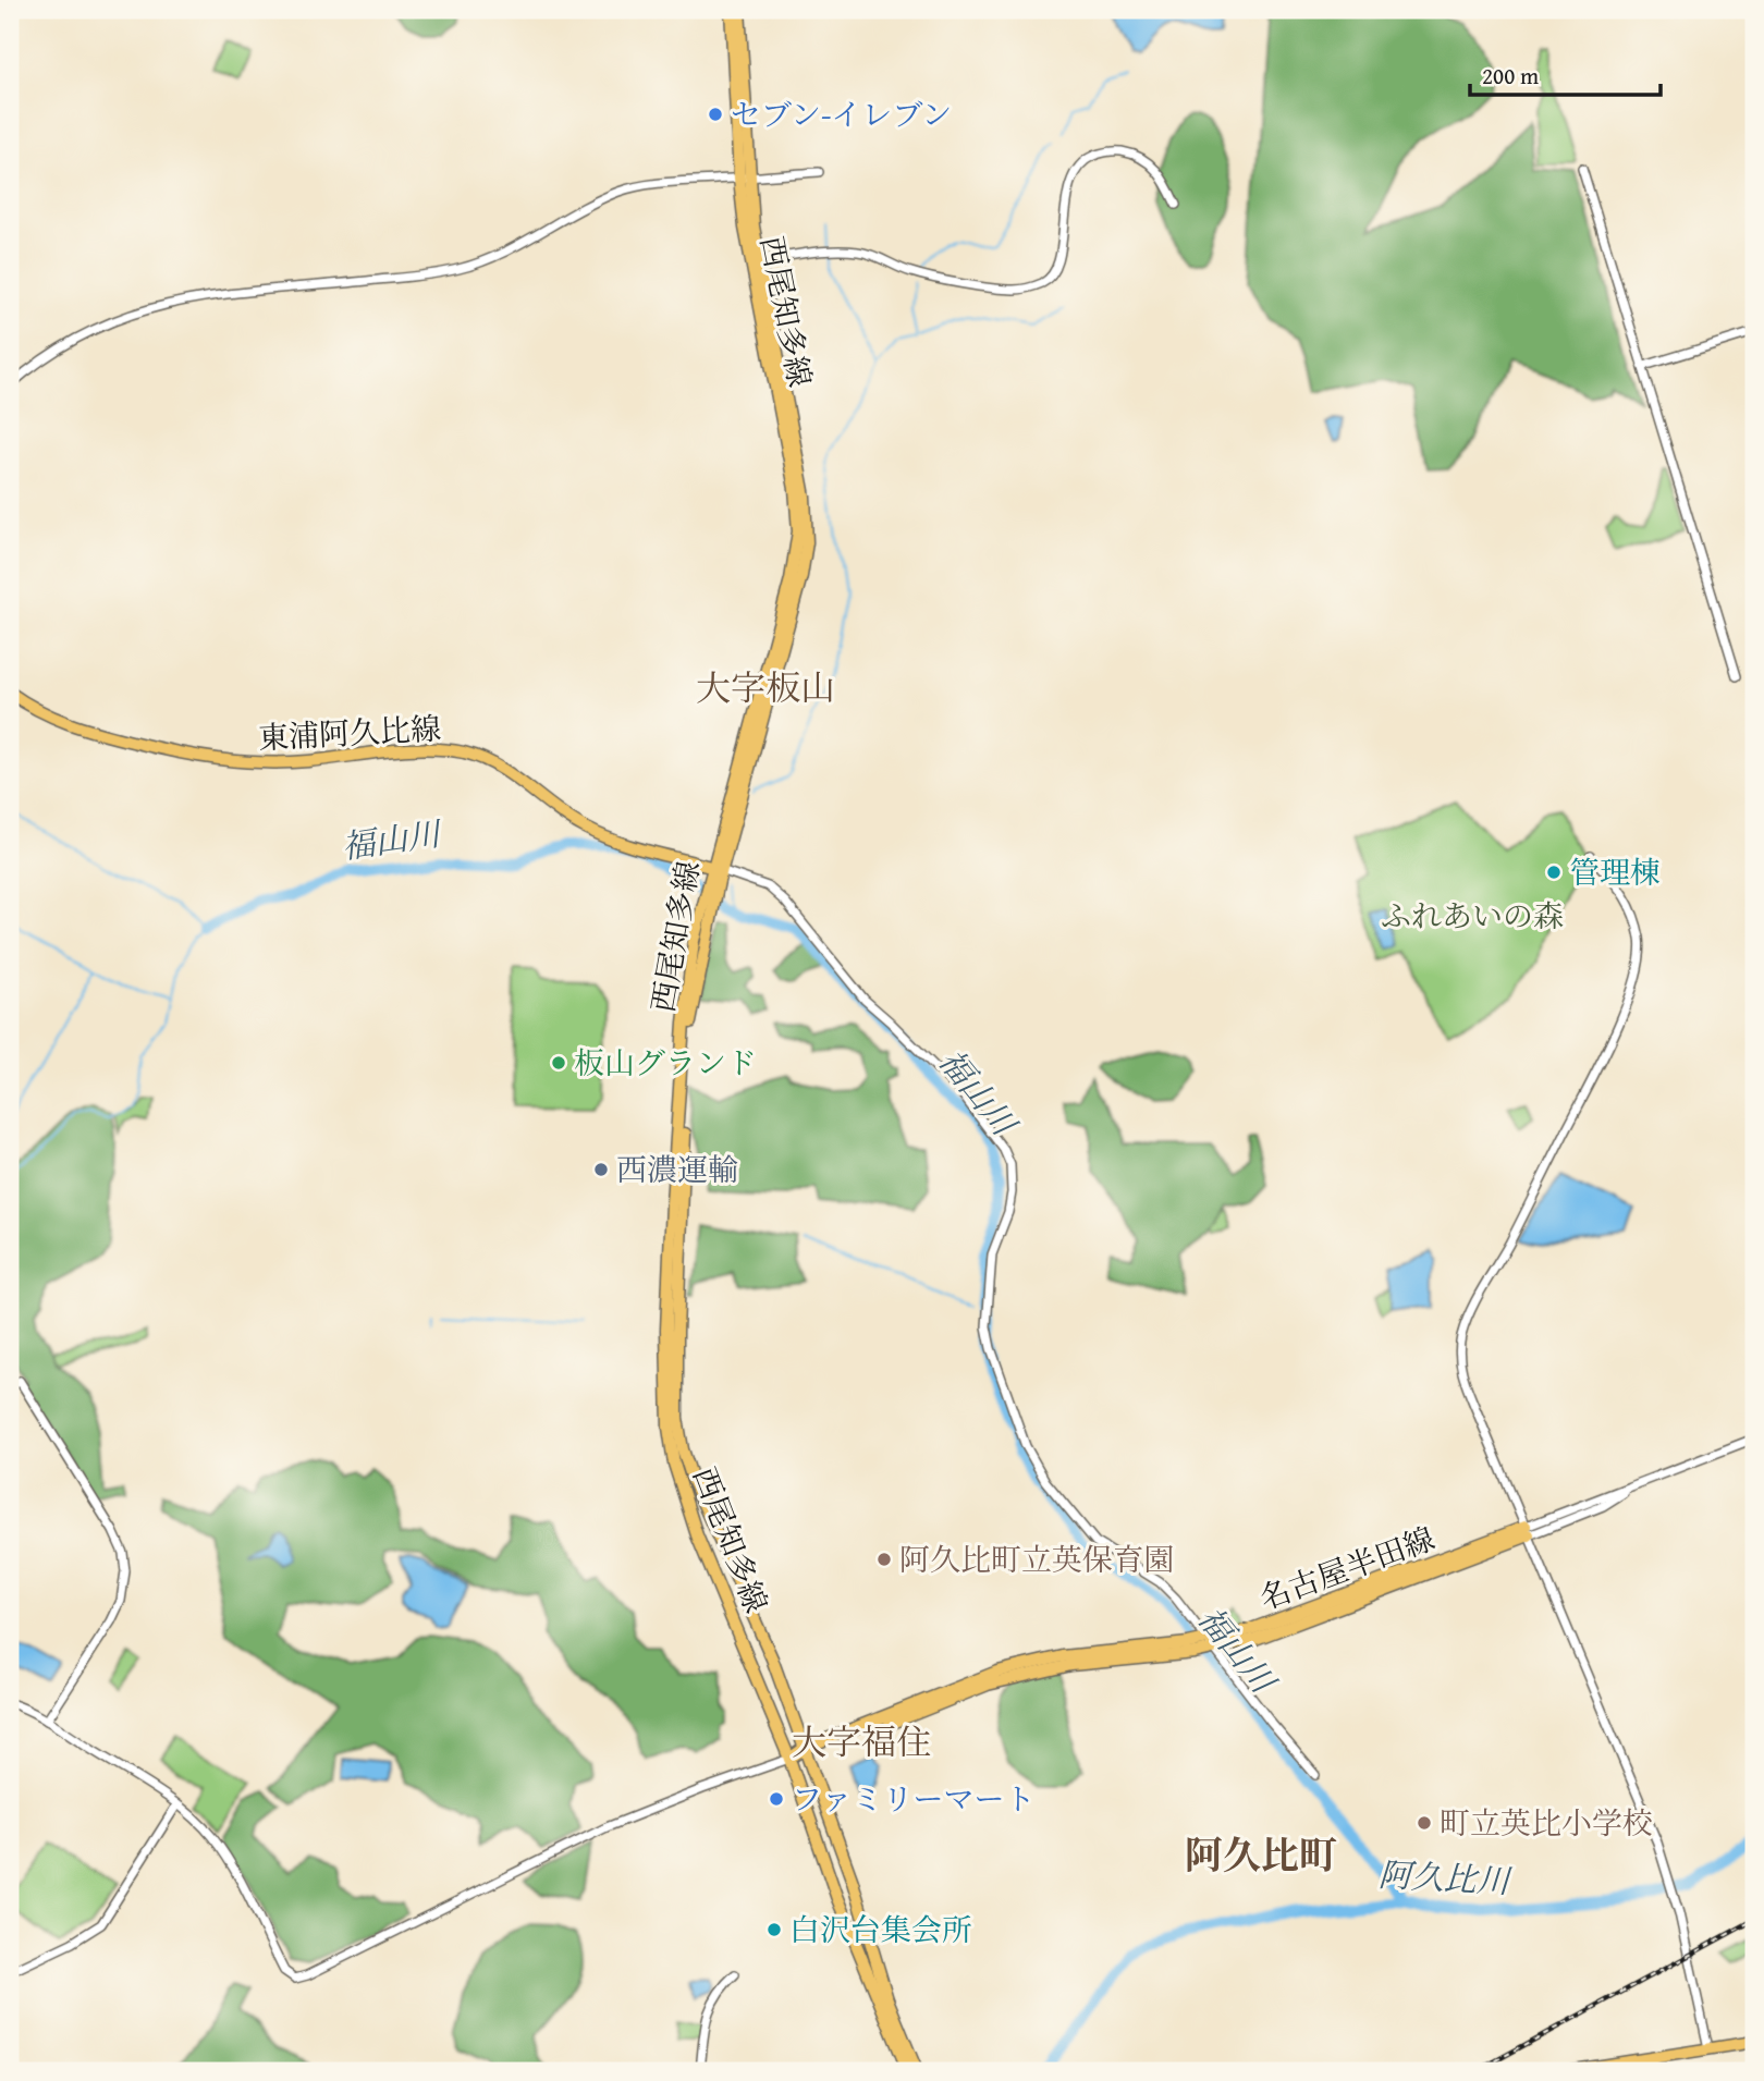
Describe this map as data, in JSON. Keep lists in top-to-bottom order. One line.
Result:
{"streets":{"main road":["西尾知多線","東浦阿久比線","名古屋半田線"]},"crossings":[["西尾知多線","東浦阿久比線"],["西尾知多線","名古屋半田線"]],"districts":["大字板山","大字福住","阿久比町"],"water":["福山川","阿久比川"],"parks":["ふれあいの森"],"places":["セブン-イレブン","管理棟","板山グランド","西濃運輸","阿久比町立英保育園","ファミリーマート","町立英比小学校","白沢台集会所"],"scale_bar":"200 m"}
